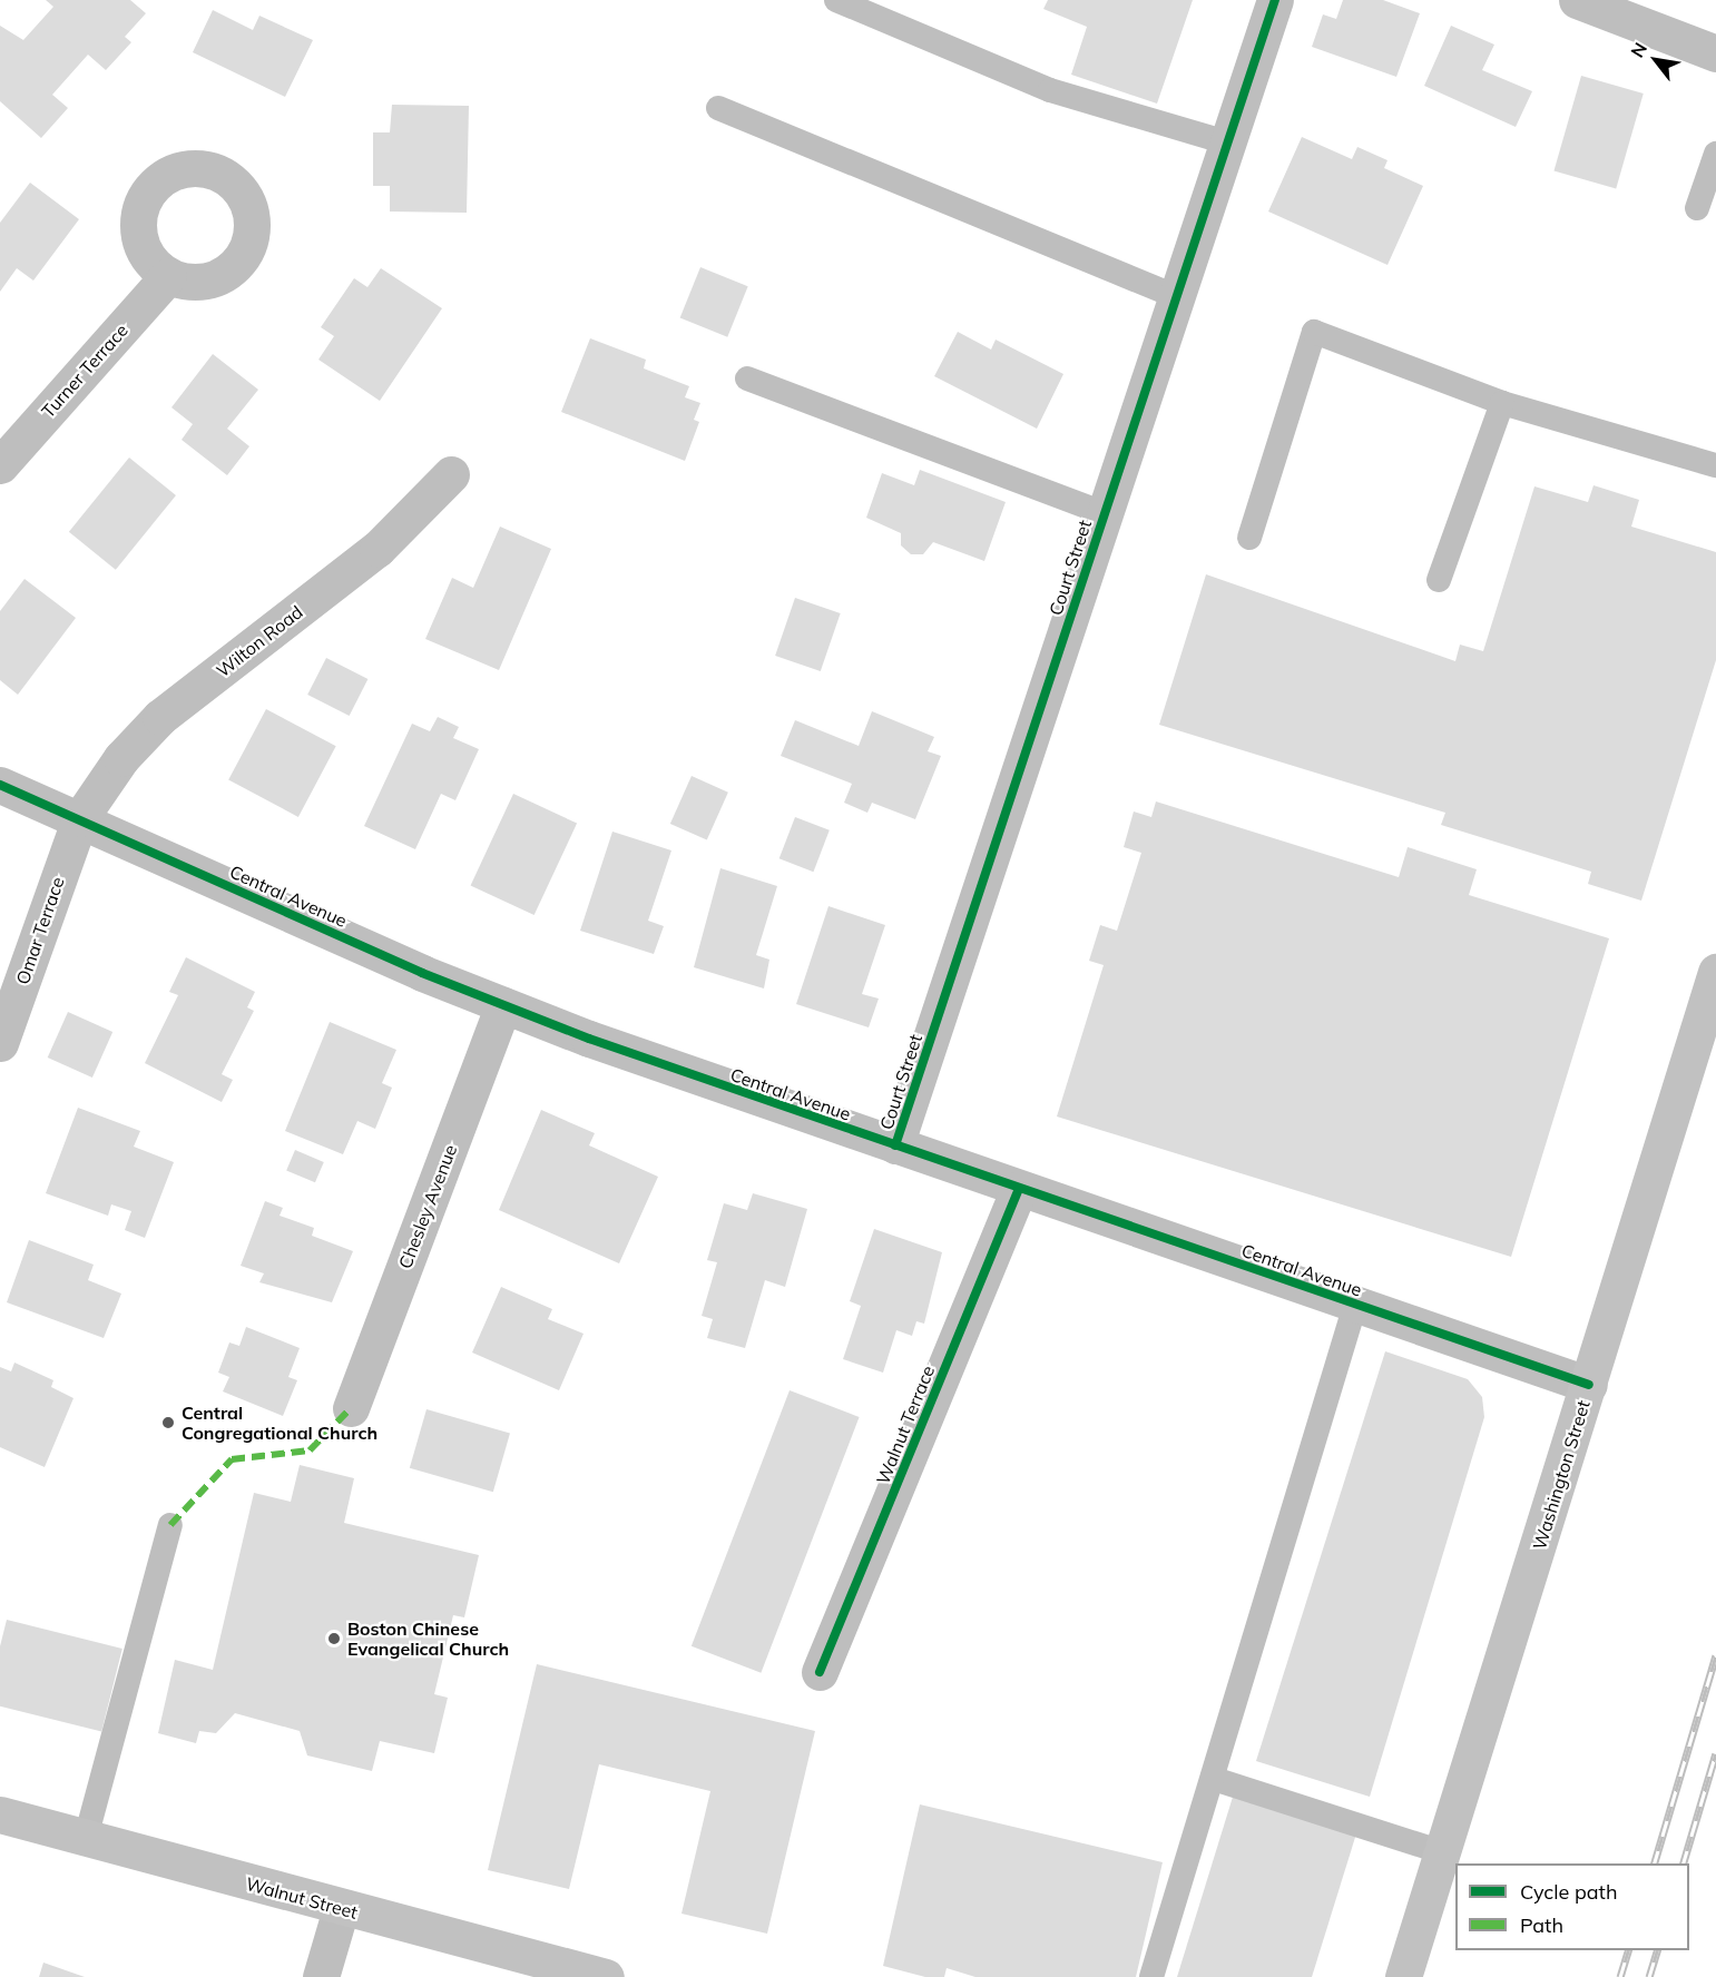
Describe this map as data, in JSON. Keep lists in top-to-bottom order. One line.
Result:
{"streets":{"main road":["Washington Street","Walnut Street"],"street":["Turner Terrace","Court Street","Wilton Road","Central Avenue","Omar Terrace","Chesley Avenue","Walnut Terrace"]},"crossings":[["Court Street","Central Avenue"],["Wilton Road","Central Avenue"],["Wilton Road","Omar Terrace"],["Central Avenue","Omar Terrace"],["Central Avenue","Chesley Avenue"],["Central Avenue","Walnut Terrace"],["Central Avenue","Washington Street"]],"places":["Central Congregational Church","Boston Chinese Evangelical Church"],"legend":["Cycle path","Path"],"north":"top left"}
